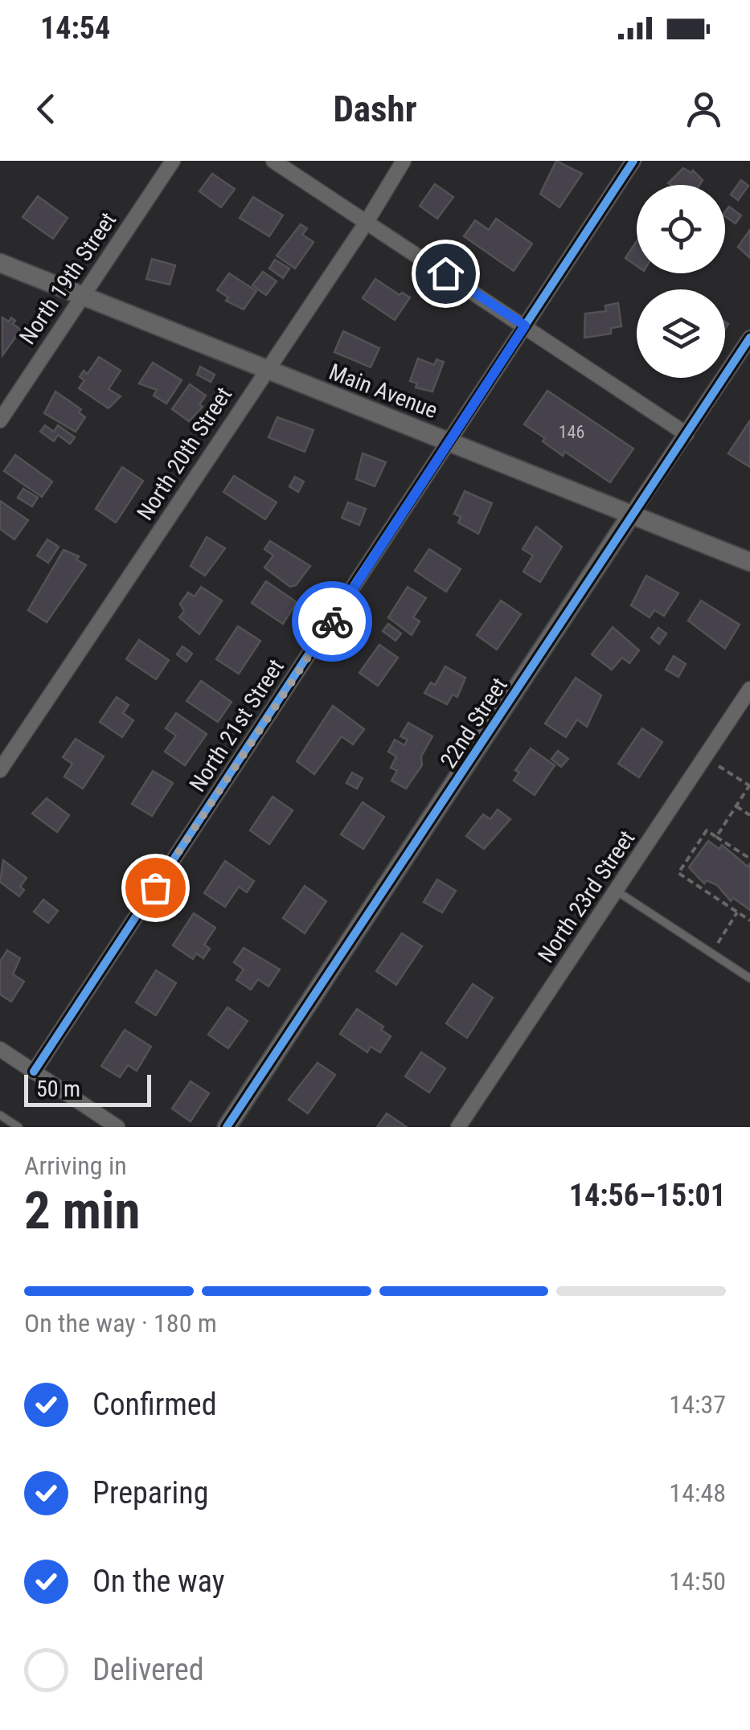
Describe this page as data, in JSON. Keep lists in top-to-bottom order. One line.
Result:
{"streets":{"street":["North 19th Street","Main Avenue","North 20th Street","22nd Street","North 21st Street","North 23rd Street"]},"crossings":[["North 19th Street","Main Avenue"],["Main Avenue","North 20th Street"],["Main Avenue","22nd Street"],["Main Avenue","North 21st Street"]],"house_numbers":["146"],"scale_bar":"50 m","page":{"status":"14:54","header":"Dashr","scale":"50 m","heading":["2 min","Arriving in","14:56–15:01"],"bar":"On the way · 180 m","list":[["Confirmed","14:37"],["Preparing","14:48"],["On the way","14:50"],"Delivered"]}}
